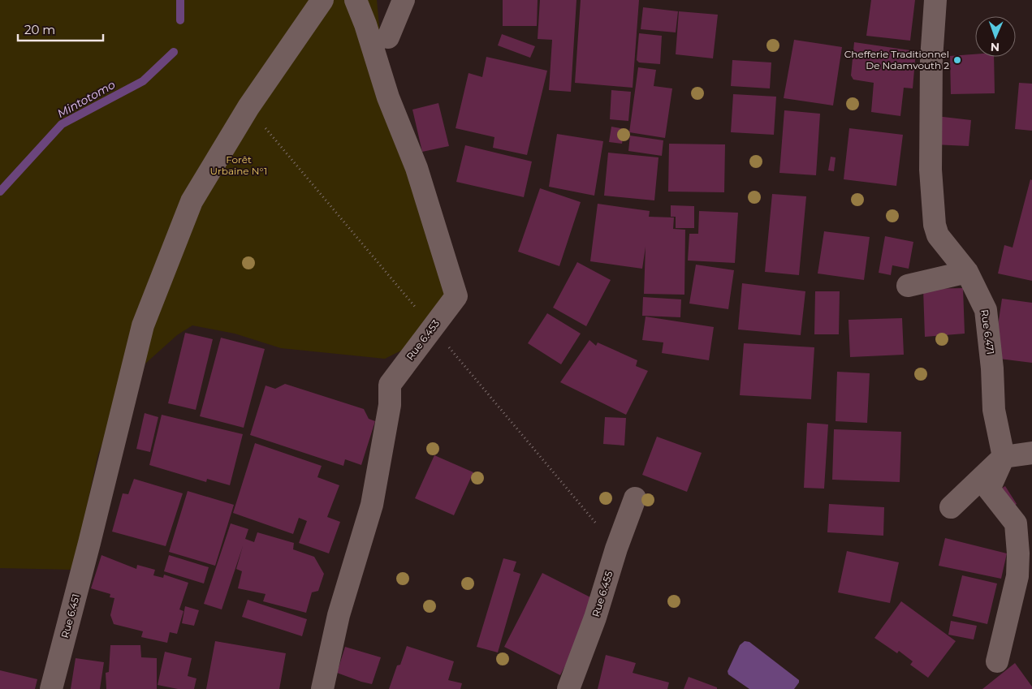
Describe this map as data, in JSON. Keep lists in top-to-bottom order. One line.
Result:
{"streets":{"street":["Rue 6.471","Rue 6.453","Rue 6.455","Rue 6.451"]},"water":["Mintotomo"],"parks":["Forêt Urbaine N°1"],"places":["Chefferie Traditionnel De Ndamvouth 2"],"scale_bar":"20 m","north":"bottom"}
